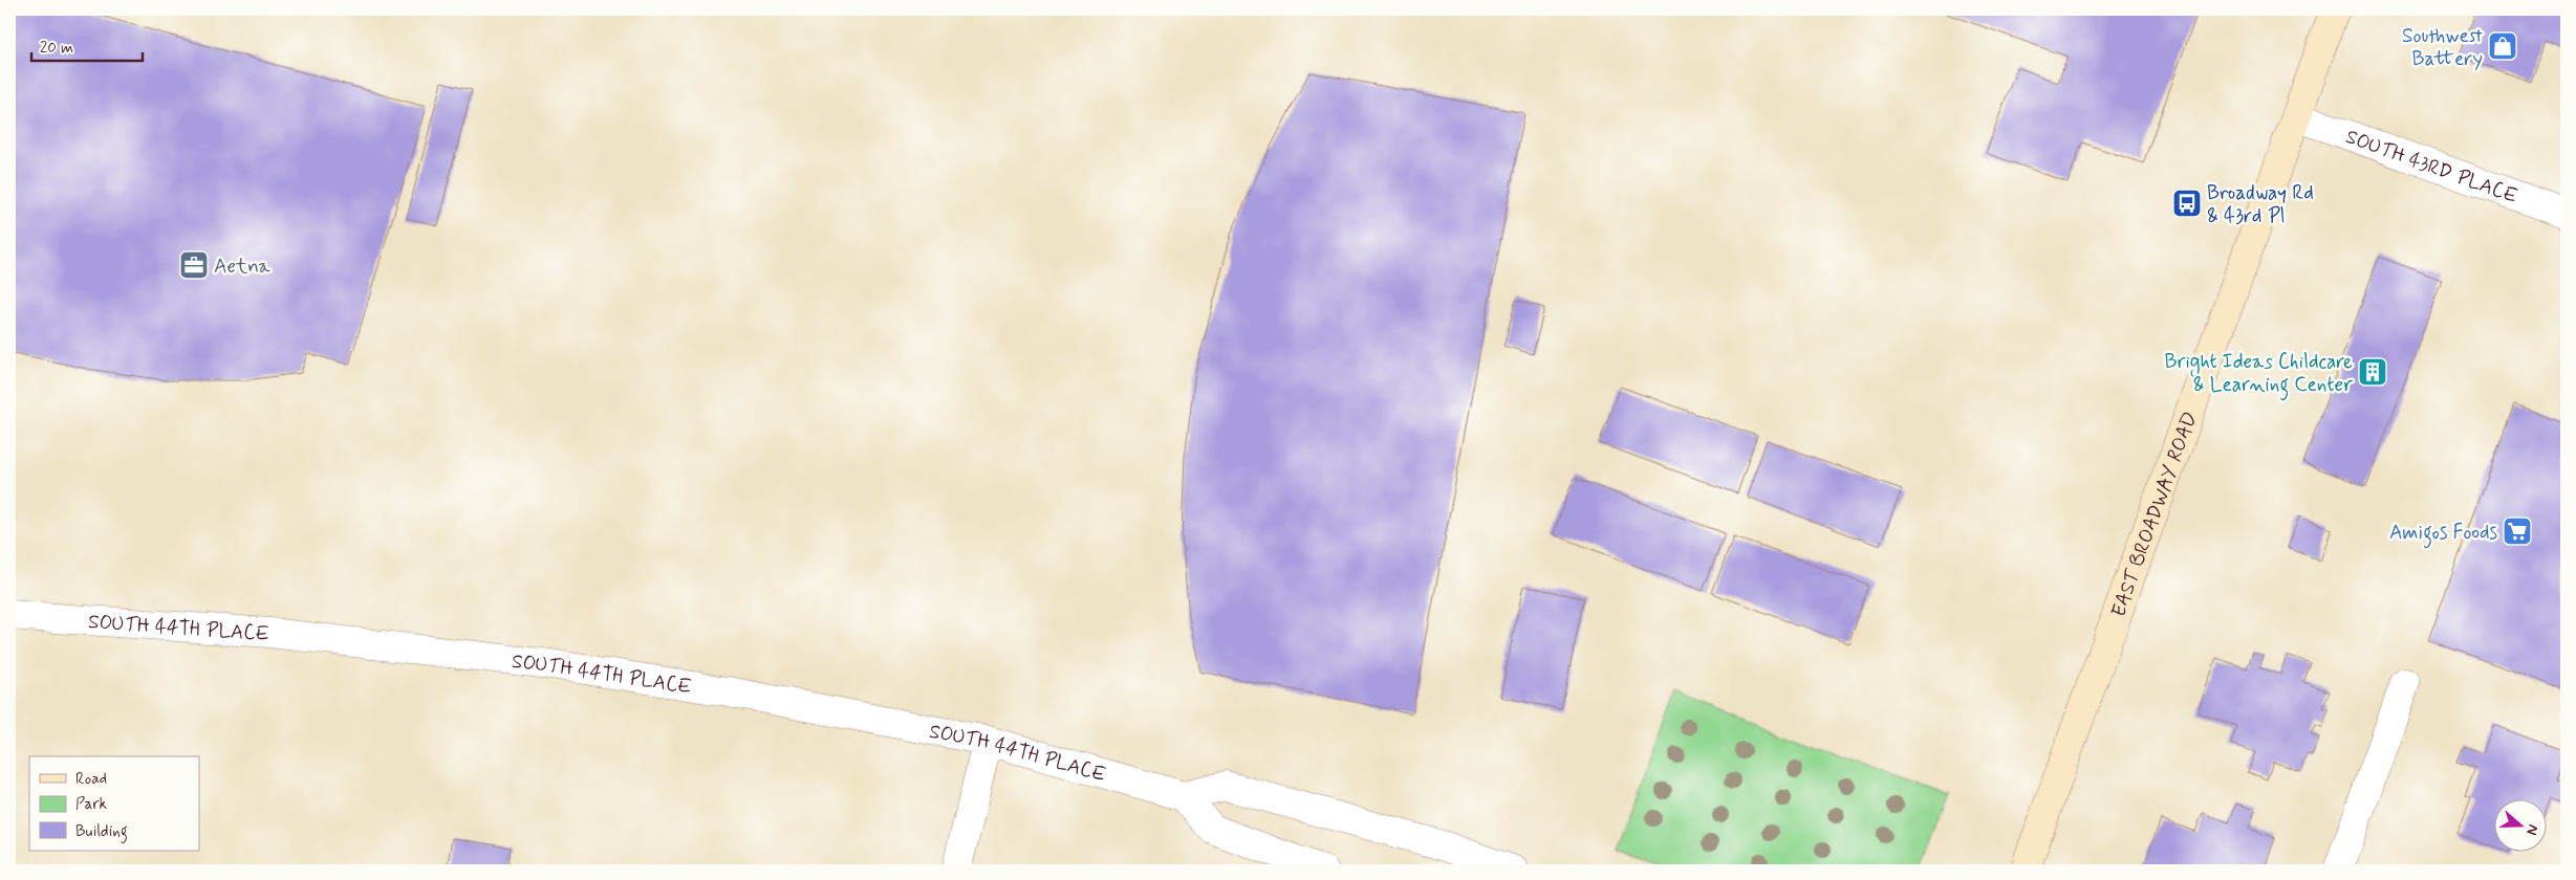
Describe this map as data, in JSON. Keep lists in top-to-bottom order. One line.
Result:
{"streets":{"main road":["EAST BROADWAY ROAD"],"street":["SOUTH 43RD PLACE","SOUTH 44TH PLACE"]},"crossings":[["SOUTH 43RD PLACE","EAST BROADWAY ROAD"]],"places":{"shop":["Southwest Battery"],"bus stop":["Broadway Rd & 43rd Pl"],"office":["Aetna"],"building":["Bright Ideas Childcare & Learning Center"],"supermarket":["Amigos Foods"]},"legend":["Road","Park","Building"],"scale_bar":"20 m","north":"right"}
